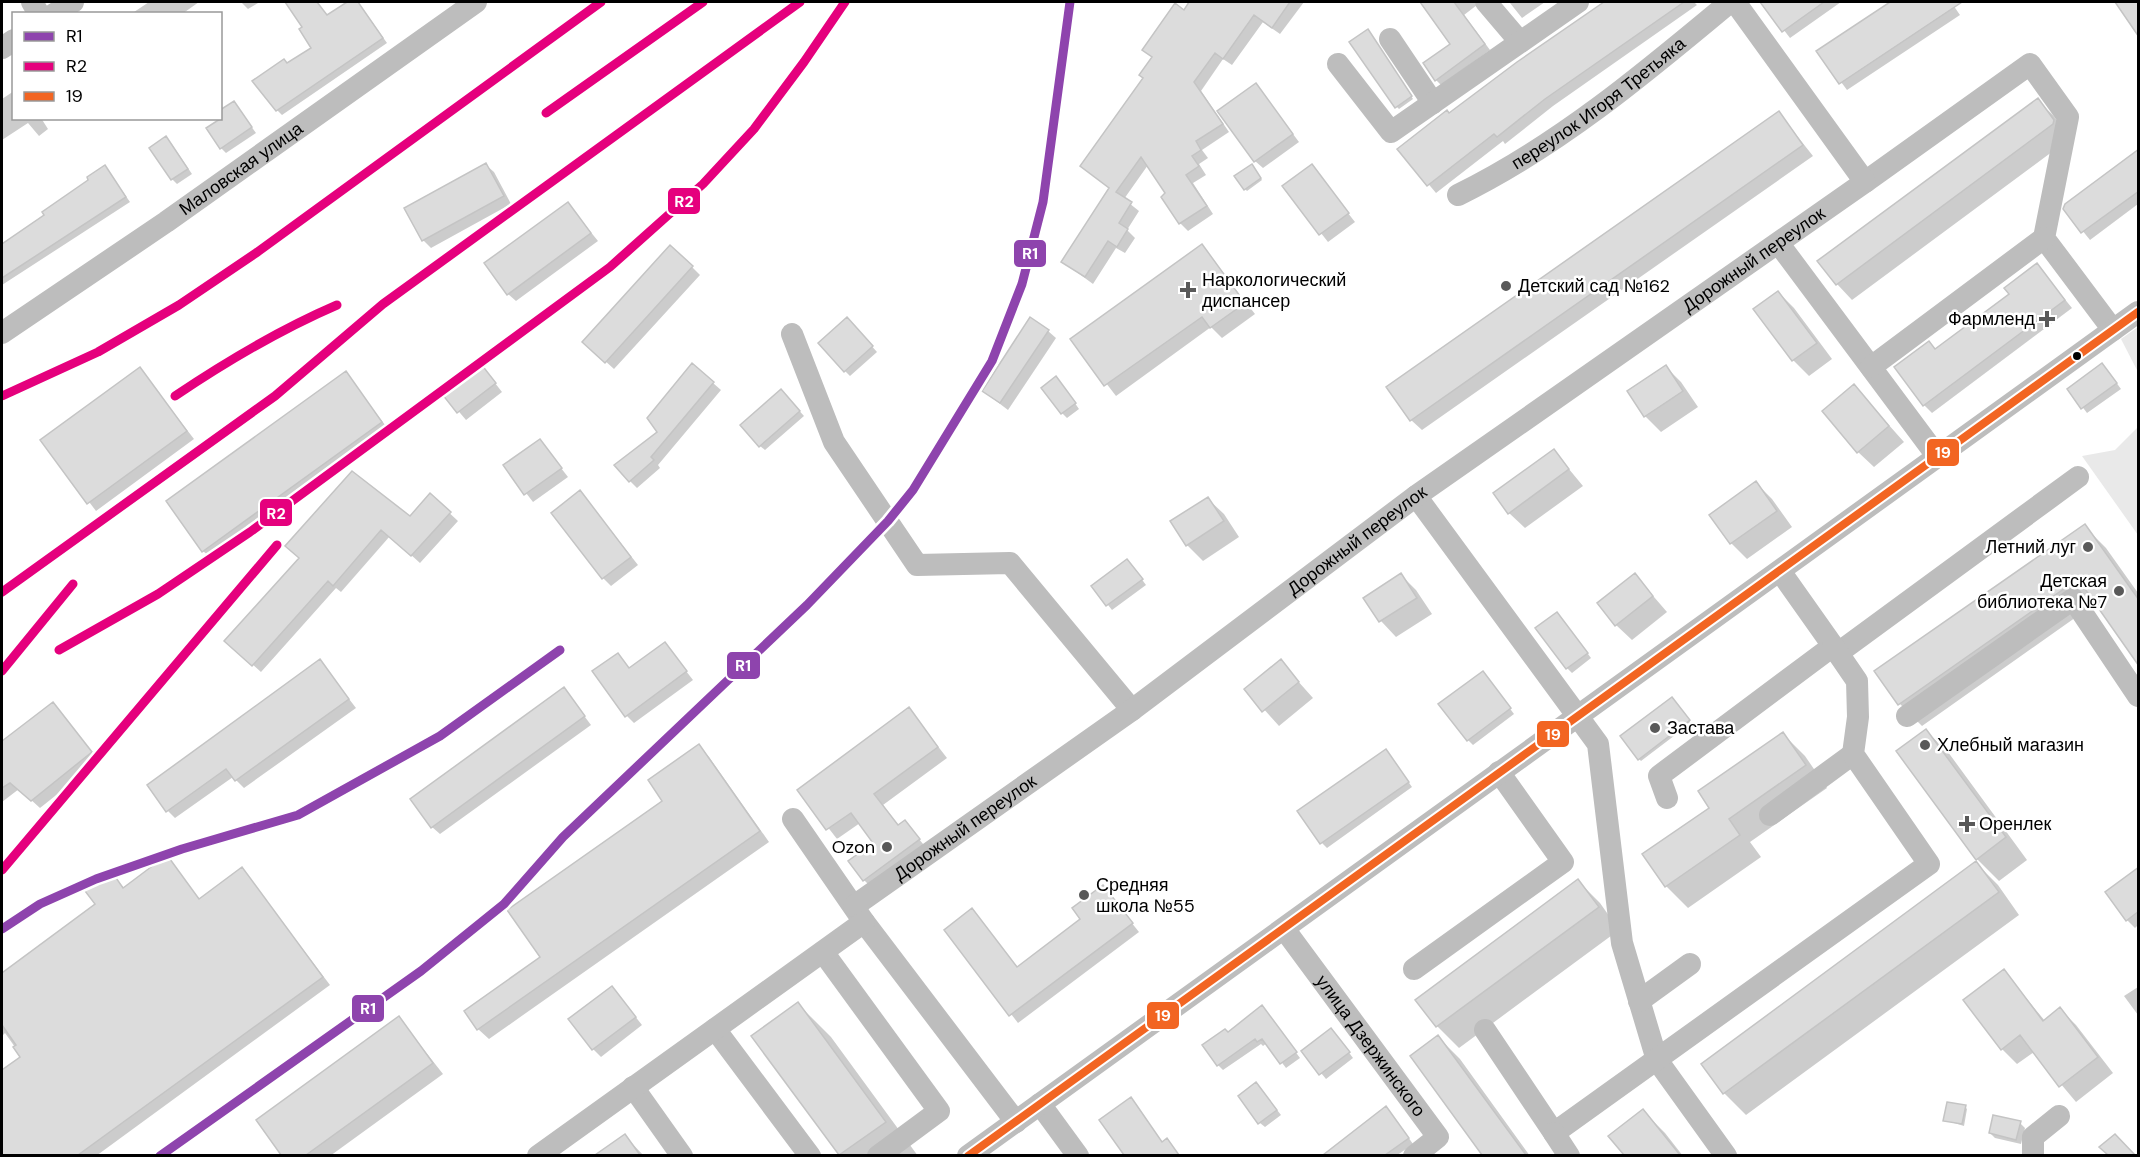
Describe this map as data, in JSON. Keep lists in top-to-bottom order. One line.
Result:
{"streets":{"street":["переулок Игоря Третьяка","Маловская улица","Дорожный переулок","улица Дзержинского"]},"places":{"other":["Детский сад №162","Летний луг","Детская библиотека №7","Застава","Хлебный магазин","Ozon","Средняя школа №55"],"health":["Наркологический диспансер","Фармленд","Оренлек"]},"lines":["transit line R1","transit line R2","transit line 19"],"legend":["R1","R2","19"]}
